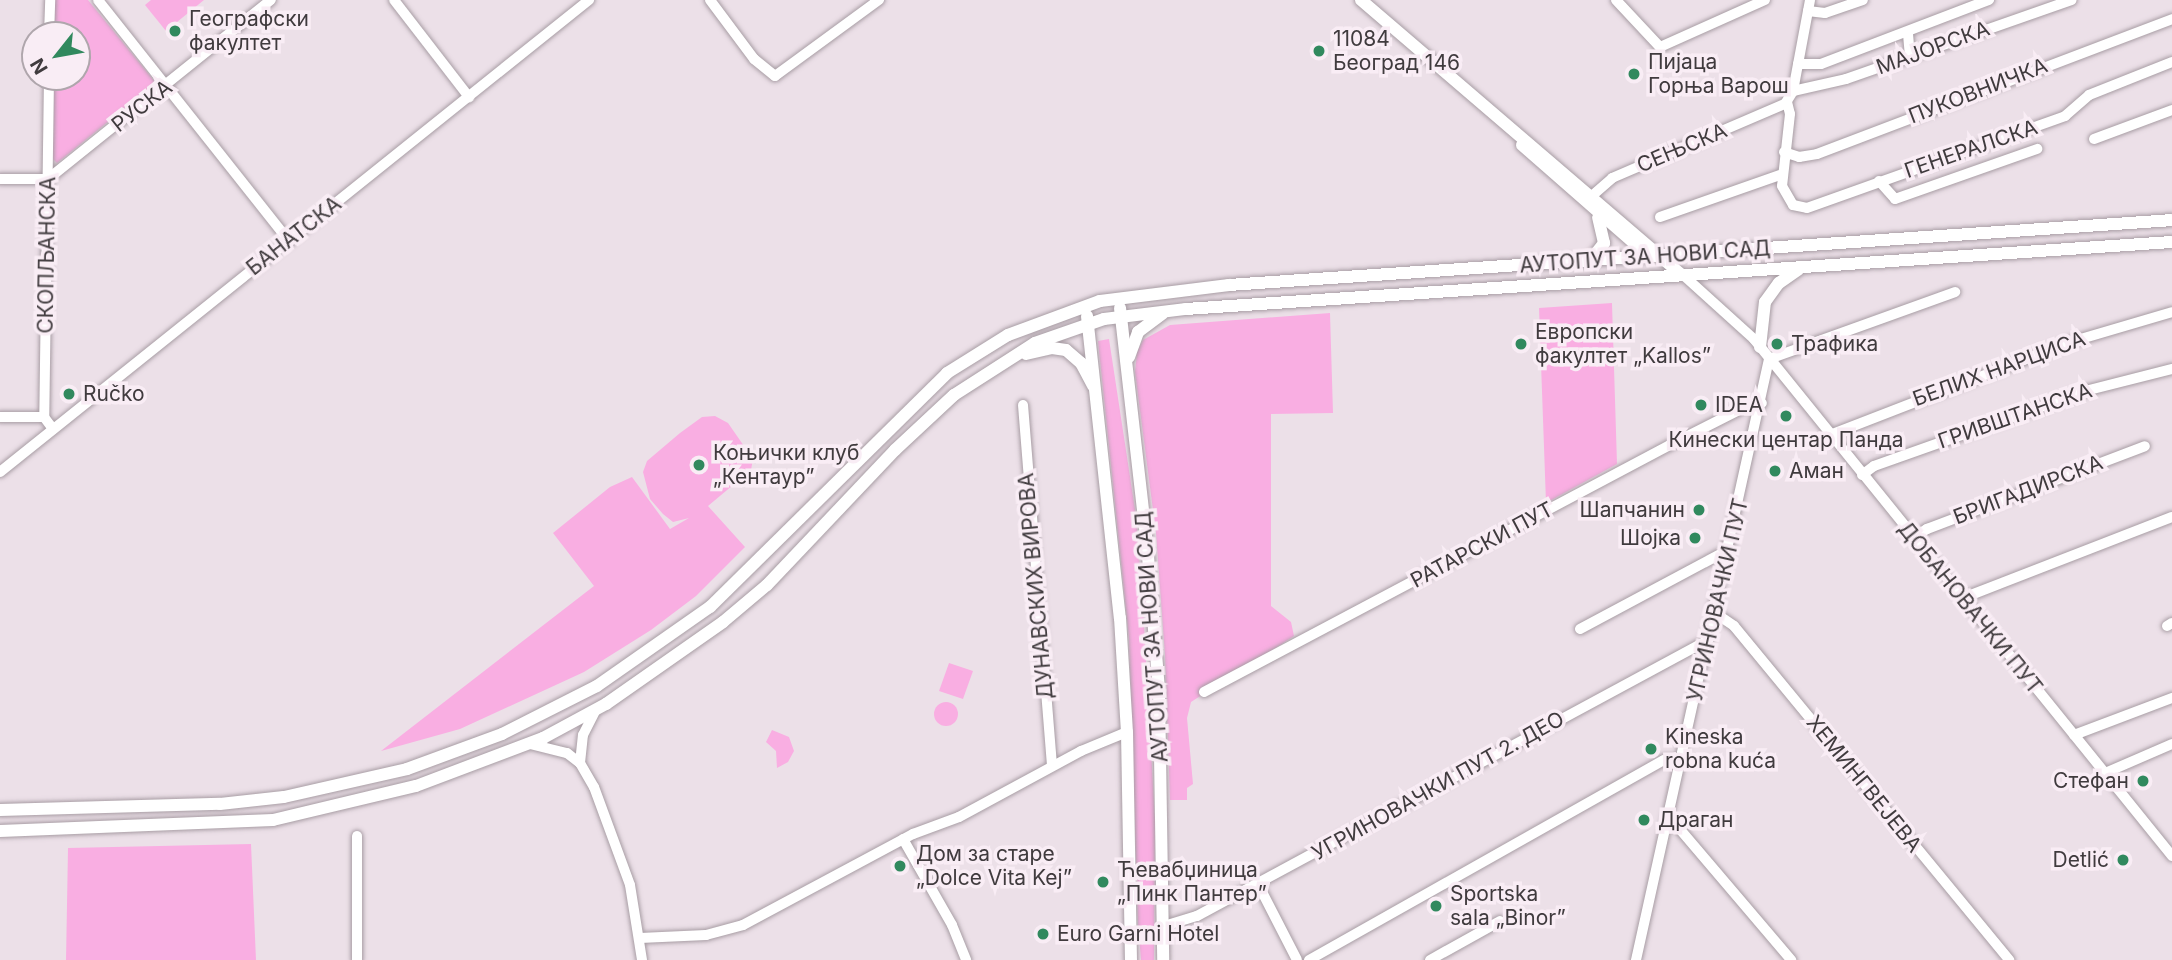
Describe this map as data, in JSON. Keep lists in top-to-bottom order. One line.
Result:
{"streets":{"main road":["АУТОПУТ ЗА НОВИ САД"],"street":["МАЈОРСКА","ПУКОВНИЧКА","РУСКА","СЕЊСКА","ГЕНЕРАЛСКА","БАНАТСКА","СКОПЉАНСКА","БЕЛИХ НАРЦИСА","ГРИВШТАНСКА","БРИГАДИРСКА","РАТАРСКИ ПУТ","ДУНАВСКИХ ВИРОВА","УГРИНОВАЧКИ ПУТ","ДОБАНОВАЧКИ ПУТ","ХЕМИНГВЕЈЕВА","УГРИНОВАЧКИ ПУТ 2. ДЕО"]},"crossings":[["РУСКА","СКОПЉАНСКА"],["АУТОПУТ ЗА НОВИ САД","УГРИНОВАЧКИ ПУТ 2. ДЕО"],["БЕЛИХ НАРЦИСА","ДОБАНОВАЧКИ ПУТ"],["ГРИВШТАНСКА","ДОБАНОВАЧКИ ПУТ"],["БРИГАДИРСКА","ДОБАНОВАЧКИ ПУТ"],["РАТАРСКИ ПУТ","УГРИНОВАЧКИ ПУТ"],["УГРИНОВАЧКИ ПУТ","ДОБАНОВАЧКИ ПУТ"],["УГРИНОВАЧКИ ПУТ","ХЕМИНГВЕЈЕВА"],["УГРИНОВАЧКИ ПУТ","УГРИНОВАЧКИ ПУТ 2. ДЕО"]],"places":["Географски факултет","11084 Београд 146","Пијаца Горња Варош","Европски факултет „Kallos”","Трафика","Ručko","IDEA","Кинески центар Панда","Коњички клуб „Кентаур”","Аман","Шапчанин","Шојка","Kineska robna kuća","Стефан","Драган","Detlić","Дом за старе „Dolce Vita Kej”","Ћевабџиница „Пинк Пантер”","Sportska sala „Binor”","Euro Garni Hotel"],"north":"bottom left"}
